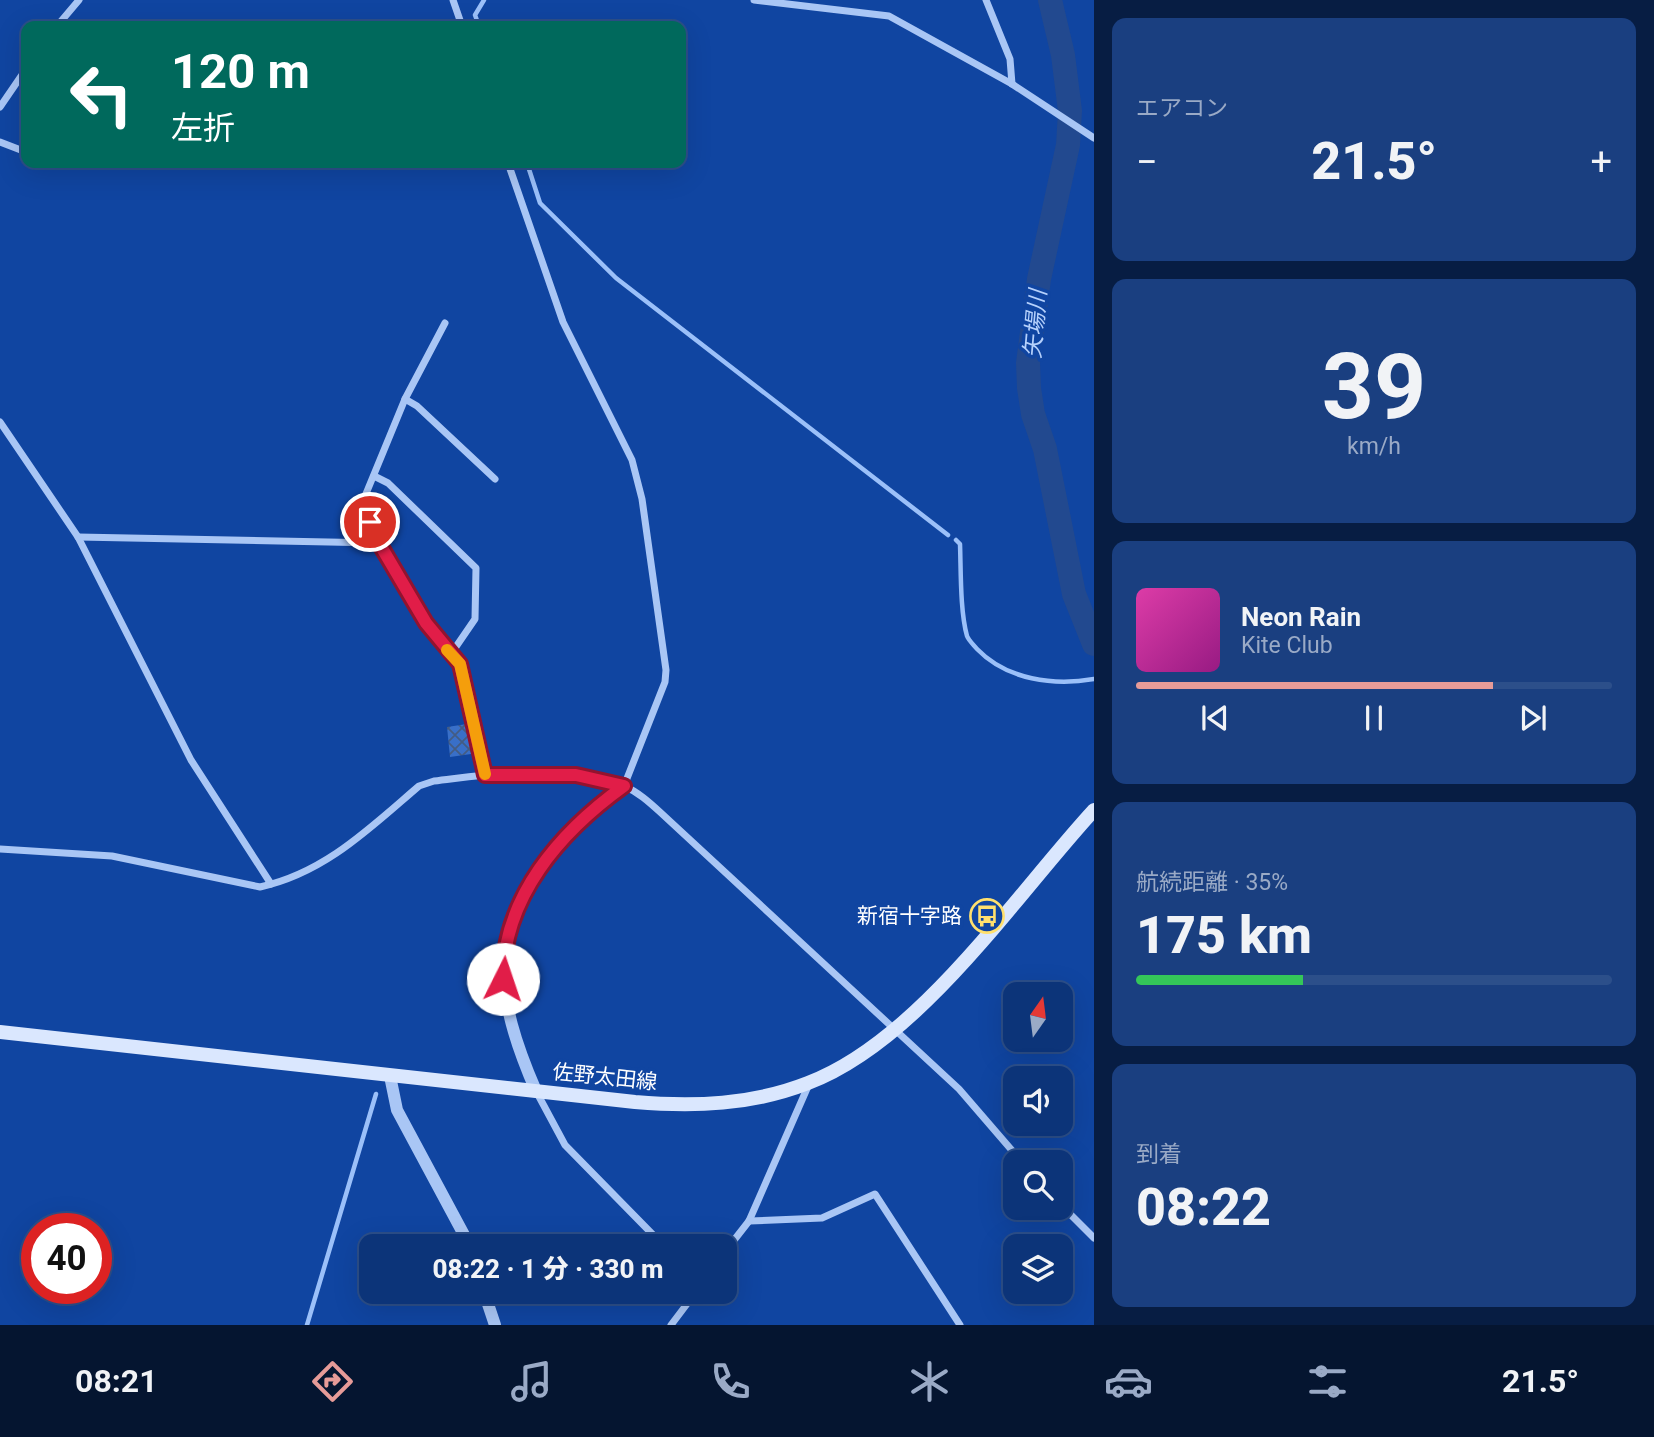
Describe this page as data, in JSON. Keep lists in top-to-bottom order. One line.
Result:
{"streets":{"main road":["佐野太田線"]},"water":["矢場川"],"places":{"bus stop":["新宿十字路"]},"north":"top","page":{"tile":["エアコン",["39","km/h"],["航続距離 · 35%","175 km"],["到着","08:22"]],"turn":["120 m","左折"],"heat":["−","21.5°","+"],"song":["Neon Rain","Kite Club"],"limit":"40","trip":"08:22 · 1 分 · 330 m","tabs":["08:21","21.5°"]}}
